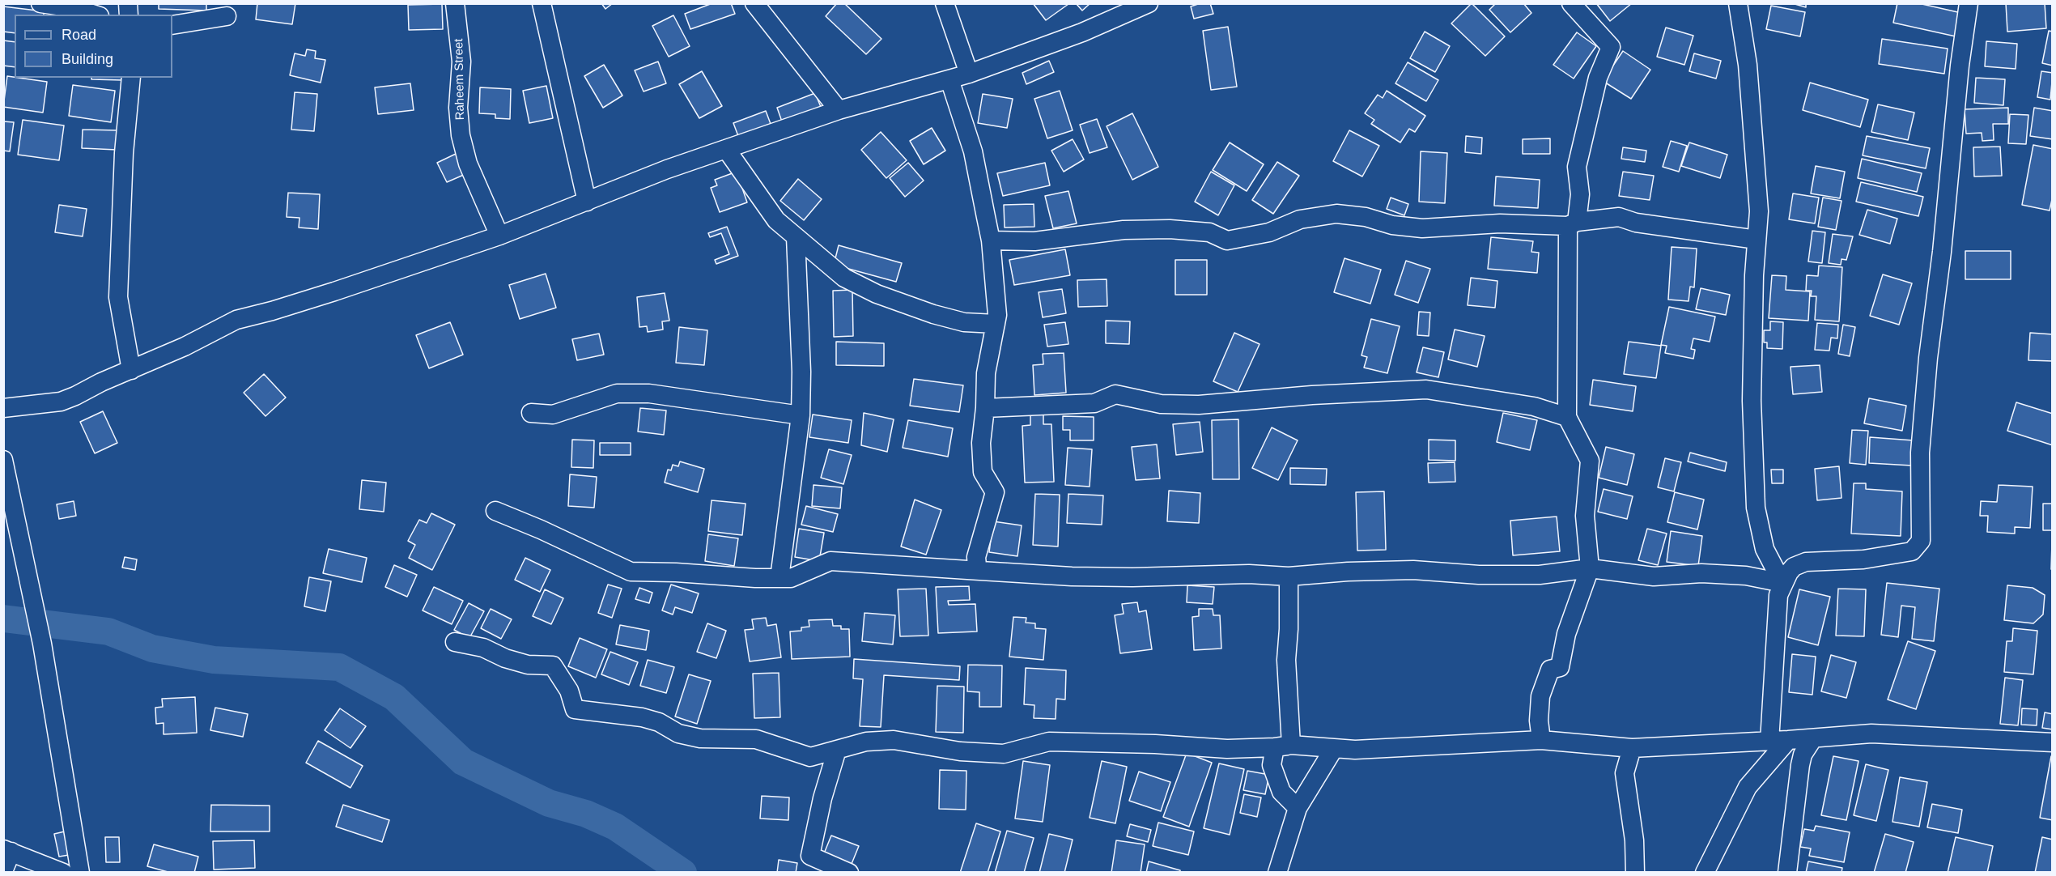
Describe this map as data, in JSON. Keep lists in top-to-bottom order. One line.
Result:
{"streets":{"street":["Raheem Street"]},"legend":["Road","Building"]}
